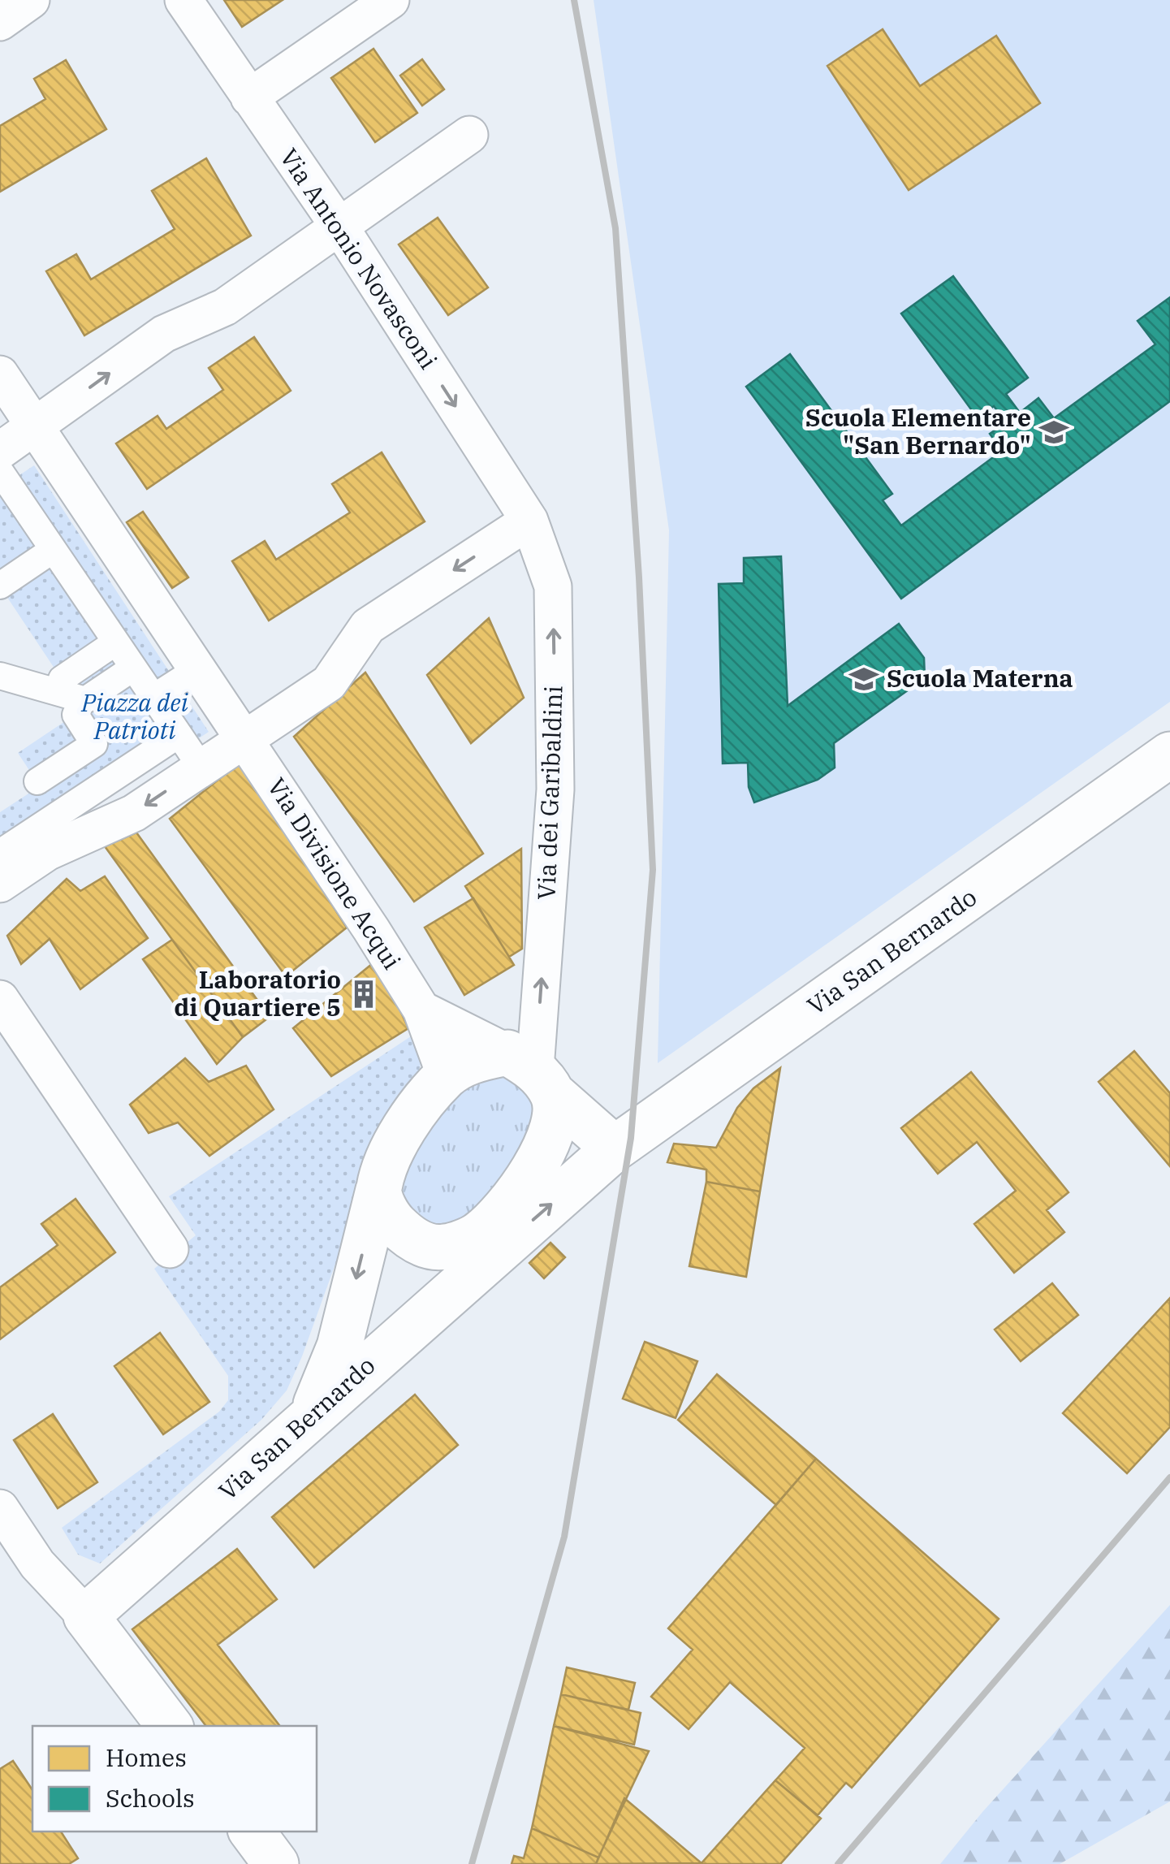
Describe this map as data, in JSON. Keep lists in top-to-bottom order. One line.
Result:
{"streets":{"street":["Via Antonio Novasconi","Via dei Garibaldini","Via Divisione Acqui","Via San Bernardo"]},"crossings":[["Via Antonio Novasconi","Via dei Garibaldini"],["Via dei Garibaldini","Via Divisione Acqui"]],"one_way":["Via Antonio Novasconi","Via dei Garibaldini"],"parks":["Piazza dei Patrioti"],"places":{"school or university":["Scuola Elementare \"San Bernardo\"","Scuola Materna"],"building":["Laboratorio di Quartiere 5"]},"legend":["Homes","Schools"]}
